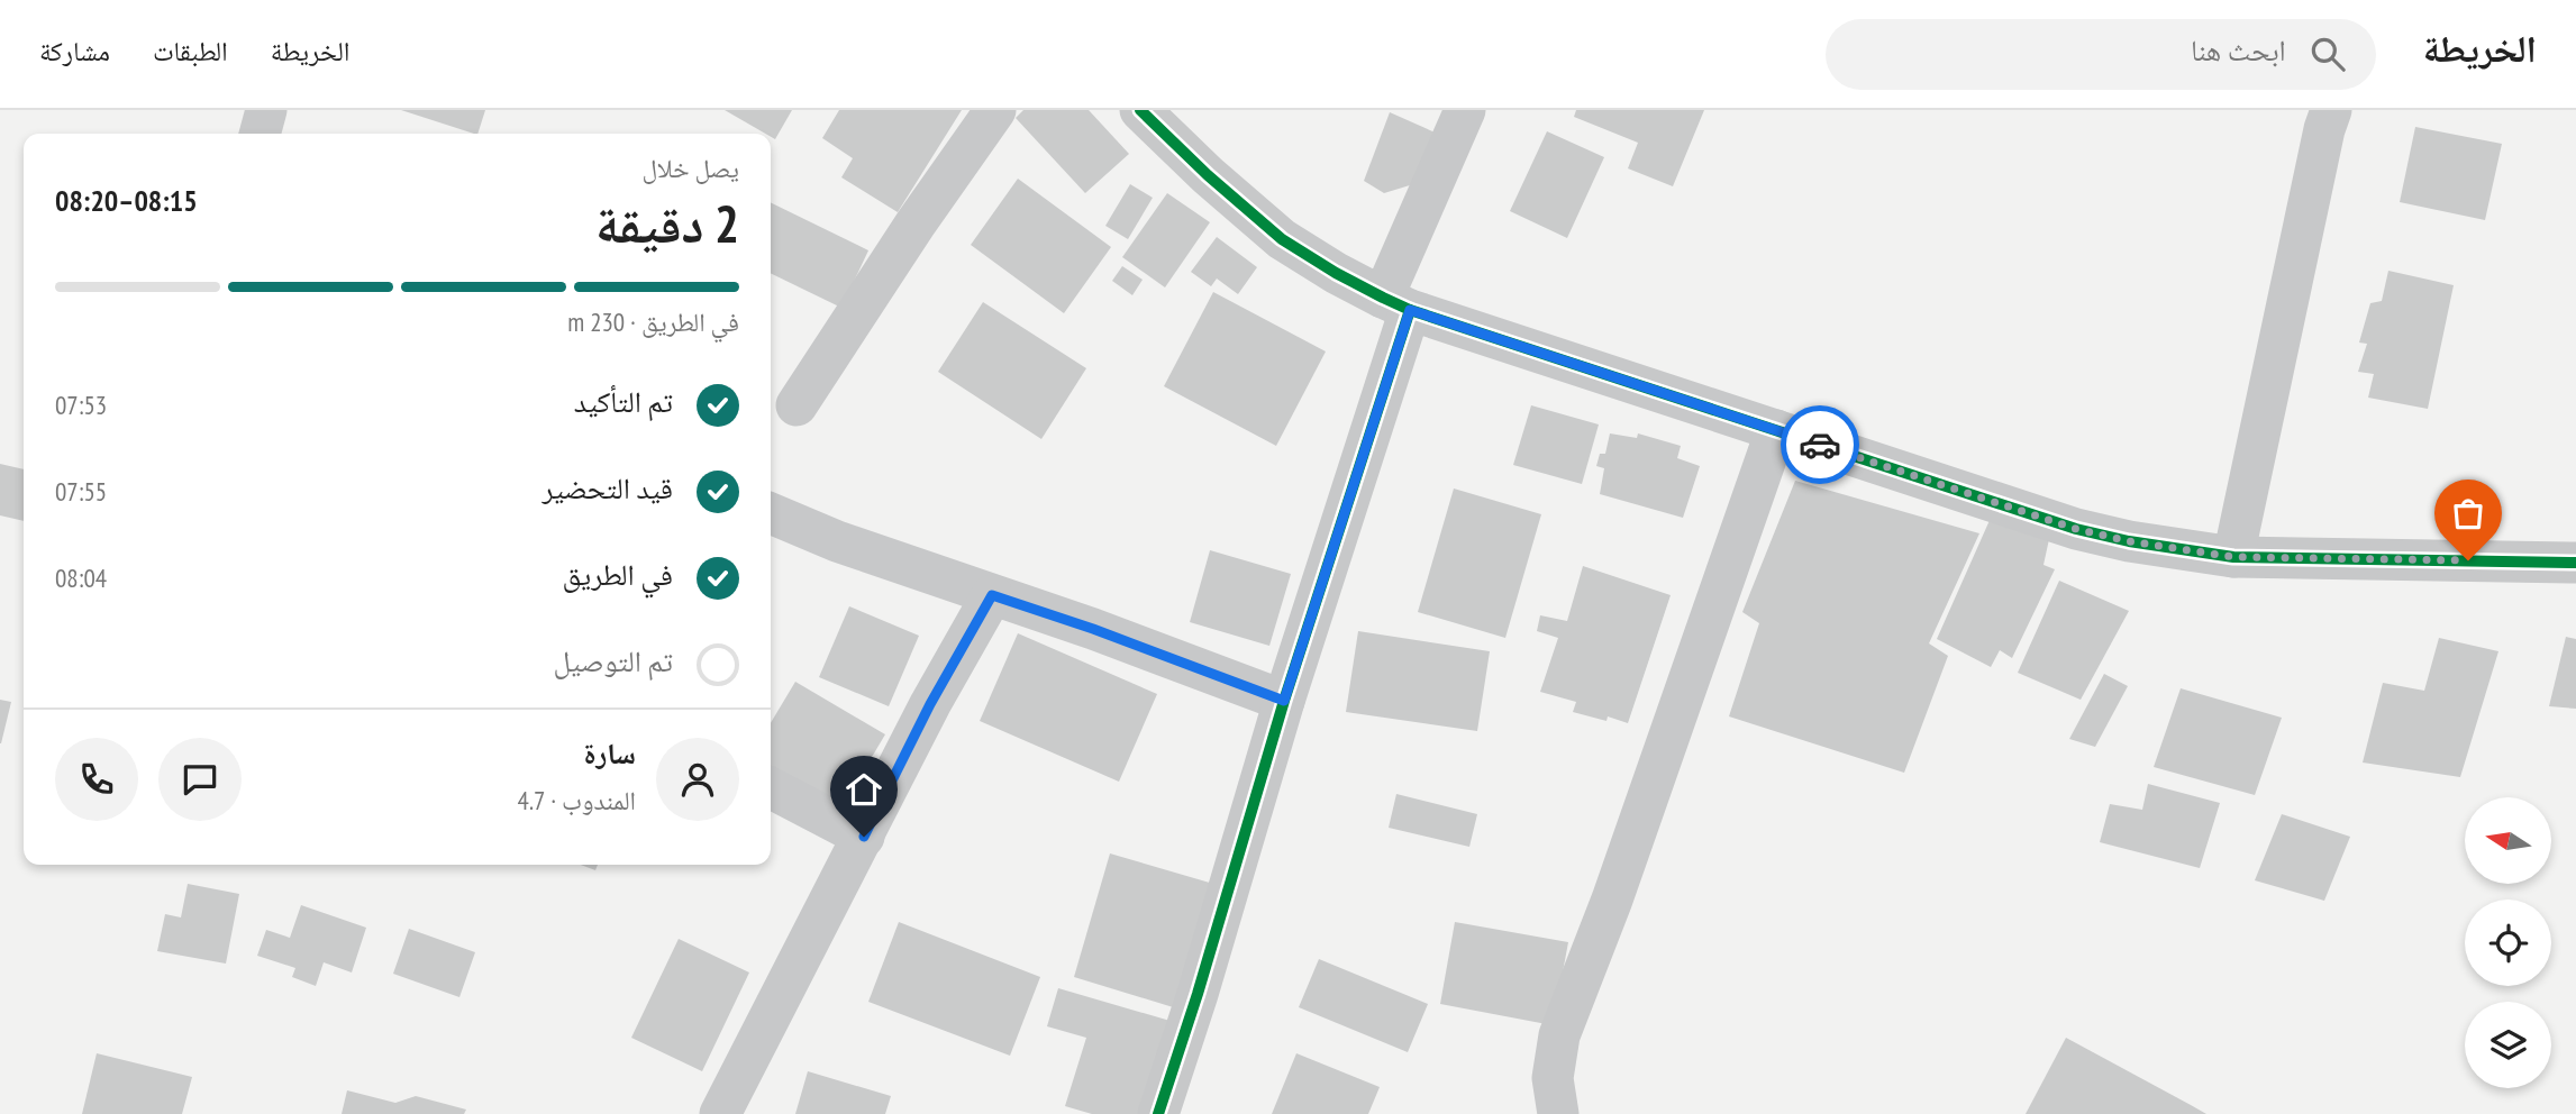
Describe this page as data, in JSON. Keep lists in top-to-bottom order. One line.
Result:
{"north":"left","page":{"header":"الخريطة","search":"ابحث هنا","nav":["الخريطة","الطبقات","مشاركة"],"heading":["2 دقيقة","يصل خلال","08:15–08:20"],"panel":["سارة","المندوب · 4.7"],"bar":"في الطريق · 230 m","list":[["تم التأكيد","07:53"],["قيد التحضير","07:55"],["في الطريق","08:04"],"تم التوصيل"]}}
